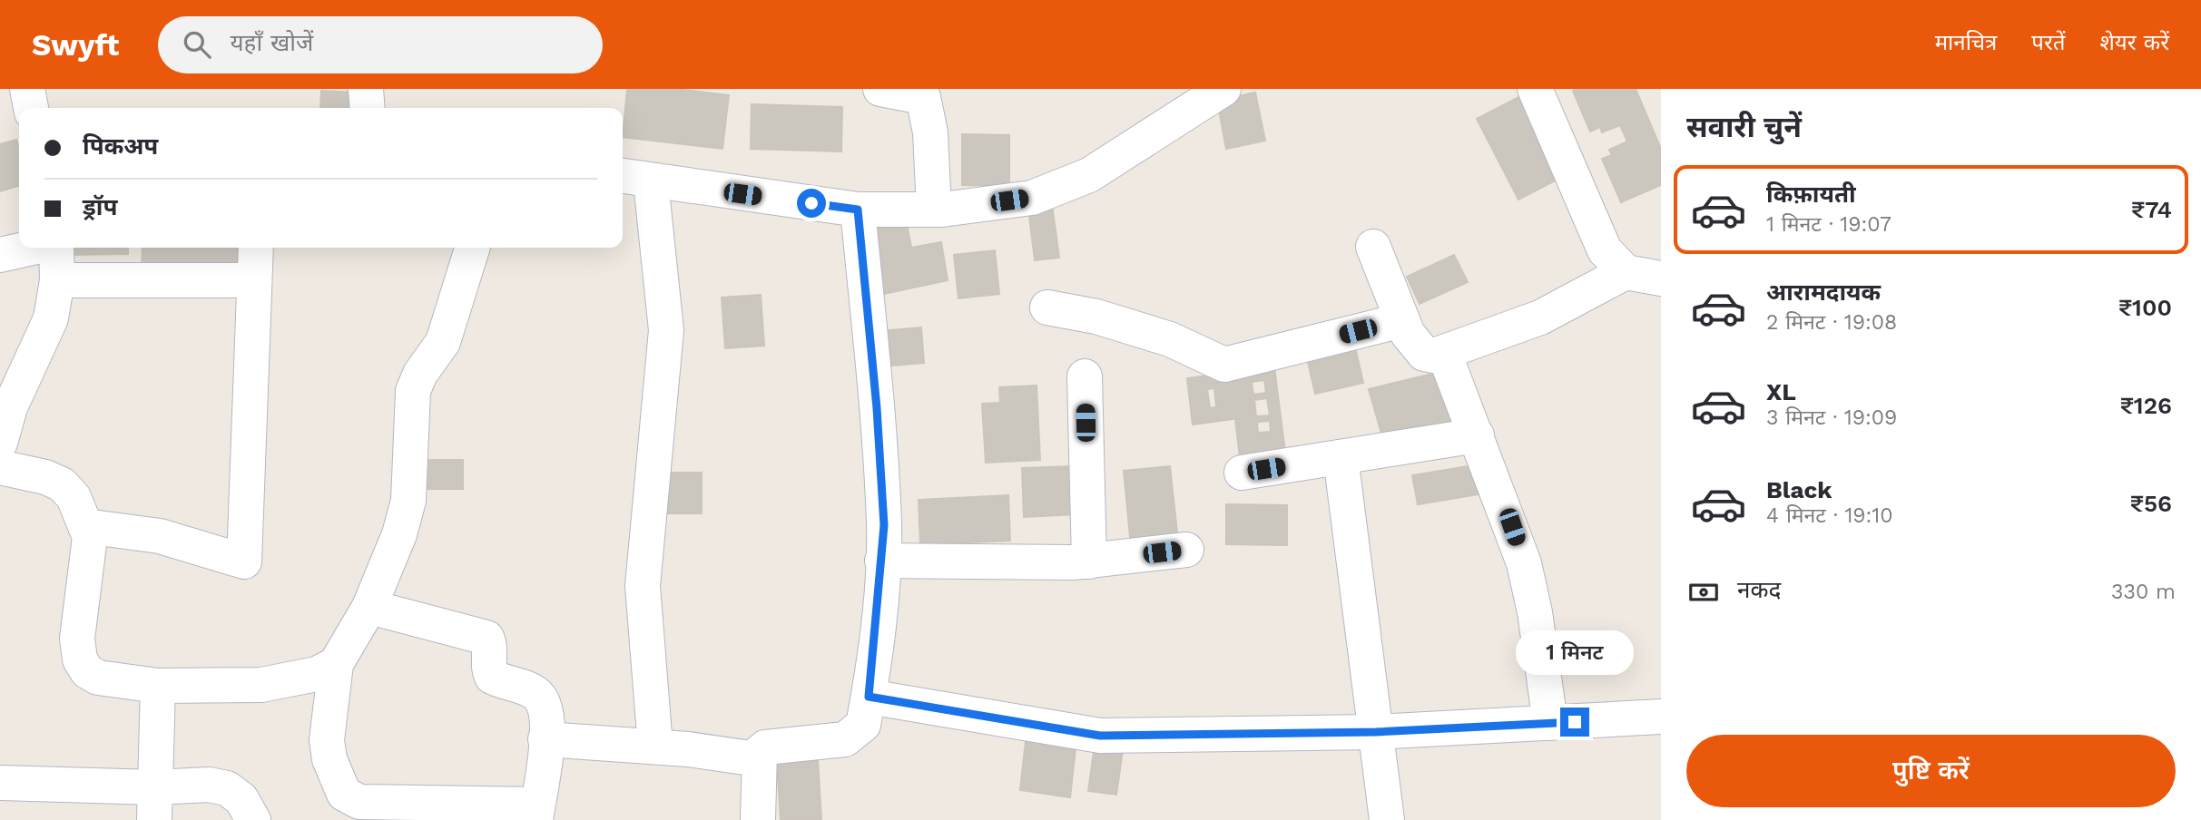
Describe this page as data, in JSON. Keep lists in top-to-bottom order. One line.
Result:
{"page":{"header":"Swyft","search":"यहाँ खोजें","nav":["मानचित्र","परतें","शेयर करें"],"heading":"सवारी चुनें","banner":["पिकअप","ड्रॉप"],"list":[{"name":"किफ़ायती","note":"1 मिनट · 19:07","value":"₹74"},{"name":"आरामदायक","note":"2 मिनट · 19:08","value":"₹100"},{"name":"XL","note":"3 मिनट · 19:09","value":"₹126"},{"name":"Black","note":"4 मिनट · 19:10","value":"₹56"}],"pay":["नकद","330 m"],"bubble":"1 मिनट","buttons":"पुष्टि करें"}}
